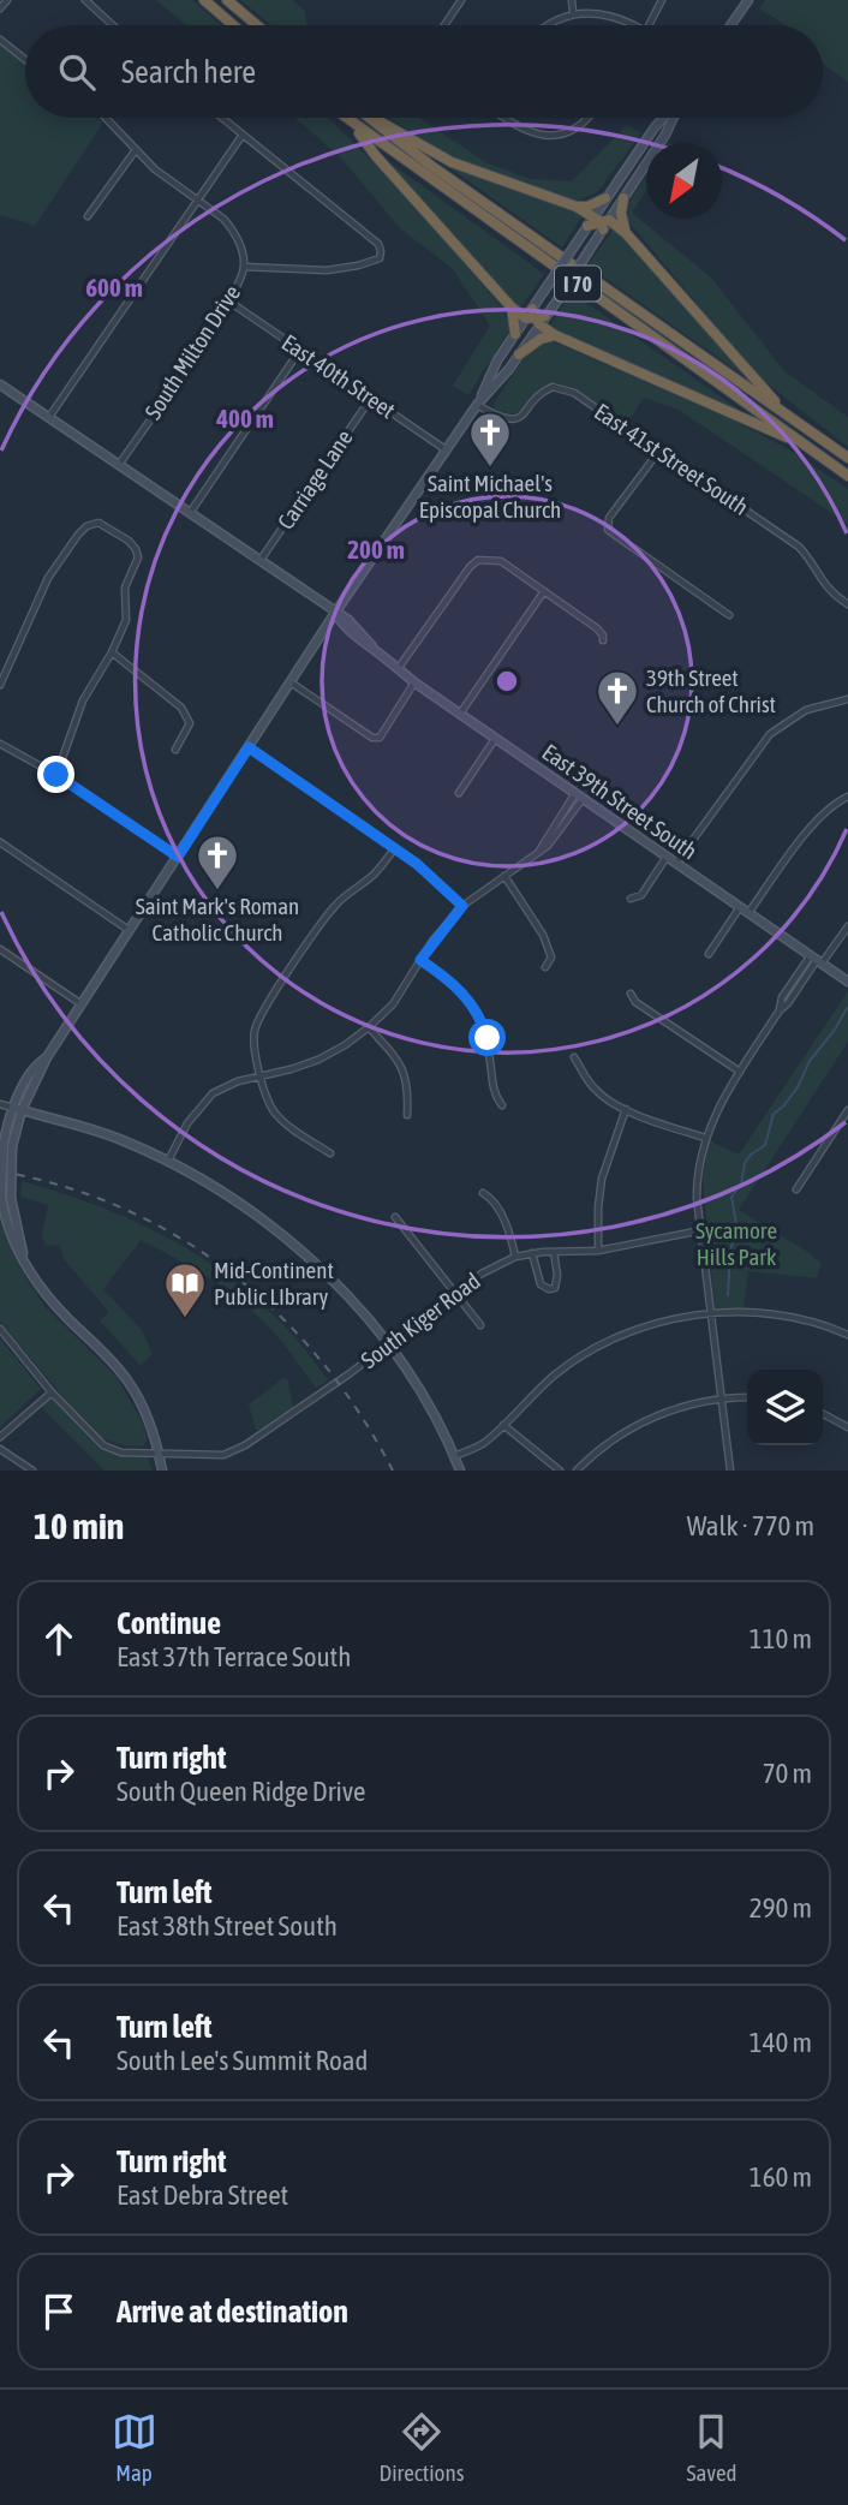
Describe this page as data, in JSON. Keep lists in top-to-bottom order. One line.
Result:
{"streets":{"highway":["I 70"],"main road":["East 39th Street South"],"street":["South Milton Drive","East 40th Street","East 41st Street South","Carriage Lane","South Kiger Road"]},"crossings":[["South Milton Drive","East 40th Street"],["South Milton Drive","East 39th Street South"],["East 40th Street","Carriage Lane"],["Carriage Lane","East 39th Street South"]],"parks":["Sycamore Hills Park"],"places":{"church":["Saint Michael's Episcopal Church","39th Street Church of Christ","Saint Mark's Roman Catholic Church"],"library":["Mid-Continent Public LIbrary"]},"north":"bottom left","page":{"search":"Search here","heading":["10 min","Walk · 770 m"],"list":[["Continue","East 37th Terrace South","110 m"],["Turn right","South Queen Ridge Drive","70 m"],["Turn left","East 38th Street South","290 m"],["Turn left","South Lee's Summit Road","140 m"],["Turn right","East Debra Street","160 m"],"Arrive at destination"],"nav":["Map","Directions","Saved"]},"rings":["600 m","400 m","200 m"]}
